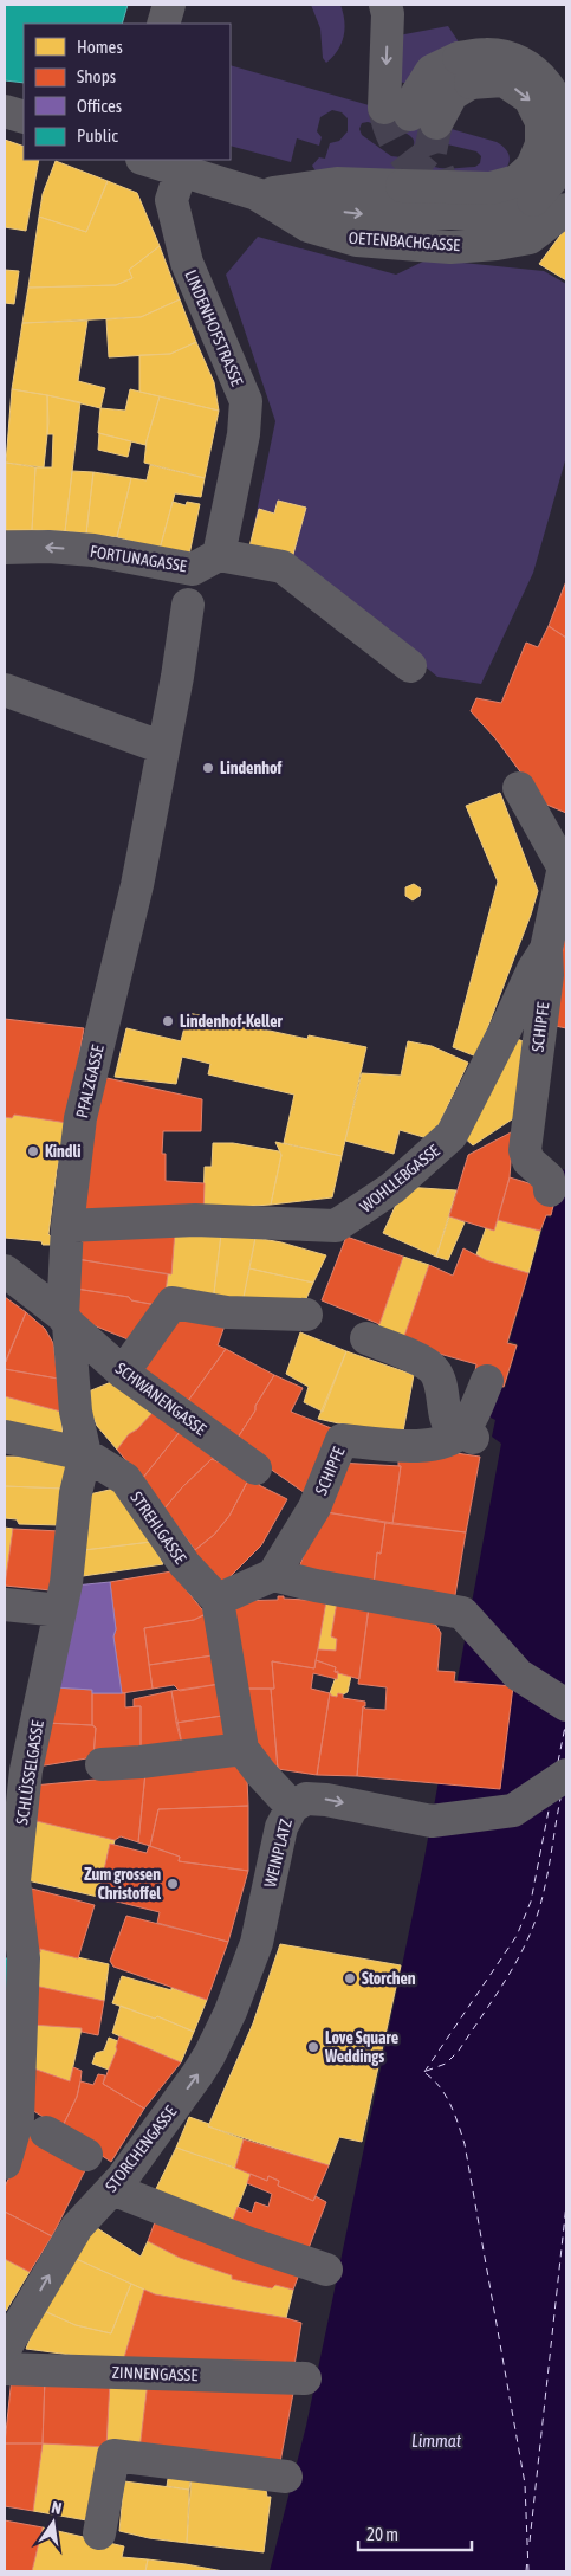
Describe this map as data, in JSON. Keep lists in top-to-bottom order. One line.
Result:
{"streets":{"street":["OETENBACHGASSE","LINDENHOFSTRASSE","FORTUNAGASSE","SCHIPFE","PFALZGASSE","WOHLLEBGASSE","SCHWANENGASSE","STREHLGASSE","SCHLÜSSELGASSE","WEINPLATZ","STORCHENGASSE","ZINNENGASSE"]},"crossings":[["OETENBACHGASSE","LINDENHOFSTRASSE"],["LINDENHOFSTRASSE","FORTUNAGASSE"],["SCHIPFE","WOHLLEBGASSE"],["PFALZGASSE","WOHLLEBGASSE"],["PFALZGASSE","SCHWANENGASSE"],["STREHLGASSE","SCHLÜSSELGASSE"],["WEINPLATZ","STORCHENGASSE"]],"one_way":["WEINPLATZ","STORCHENGASSE"],"water":["Limmat"],"places":["Lindenhof","Lindenhof-Keller","Kindli","Zum grossen Christoffel","Storchen","Love Square Weddings"],"legend":["Homes","Shops","Offices","Public"],"scale_bar":"20 m","north":"top"}
